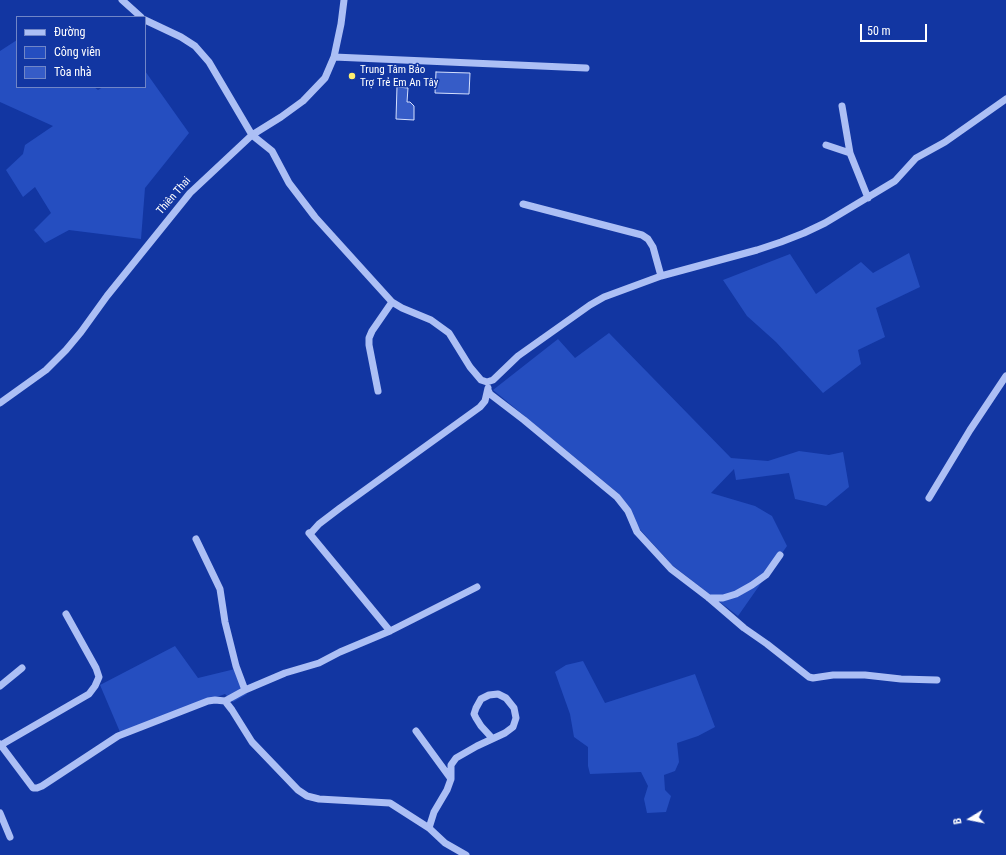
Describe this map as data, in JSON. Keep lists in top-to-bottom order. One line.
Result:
{"streets":{"street":["Thiên Thai"]},"places":["Trung Tâm Bảo Trợ Trẻ Em An Tây"],"legend":["Đường","Công viên","Tòa nhà"],"scale_bar":"50 m","north":"left"}
